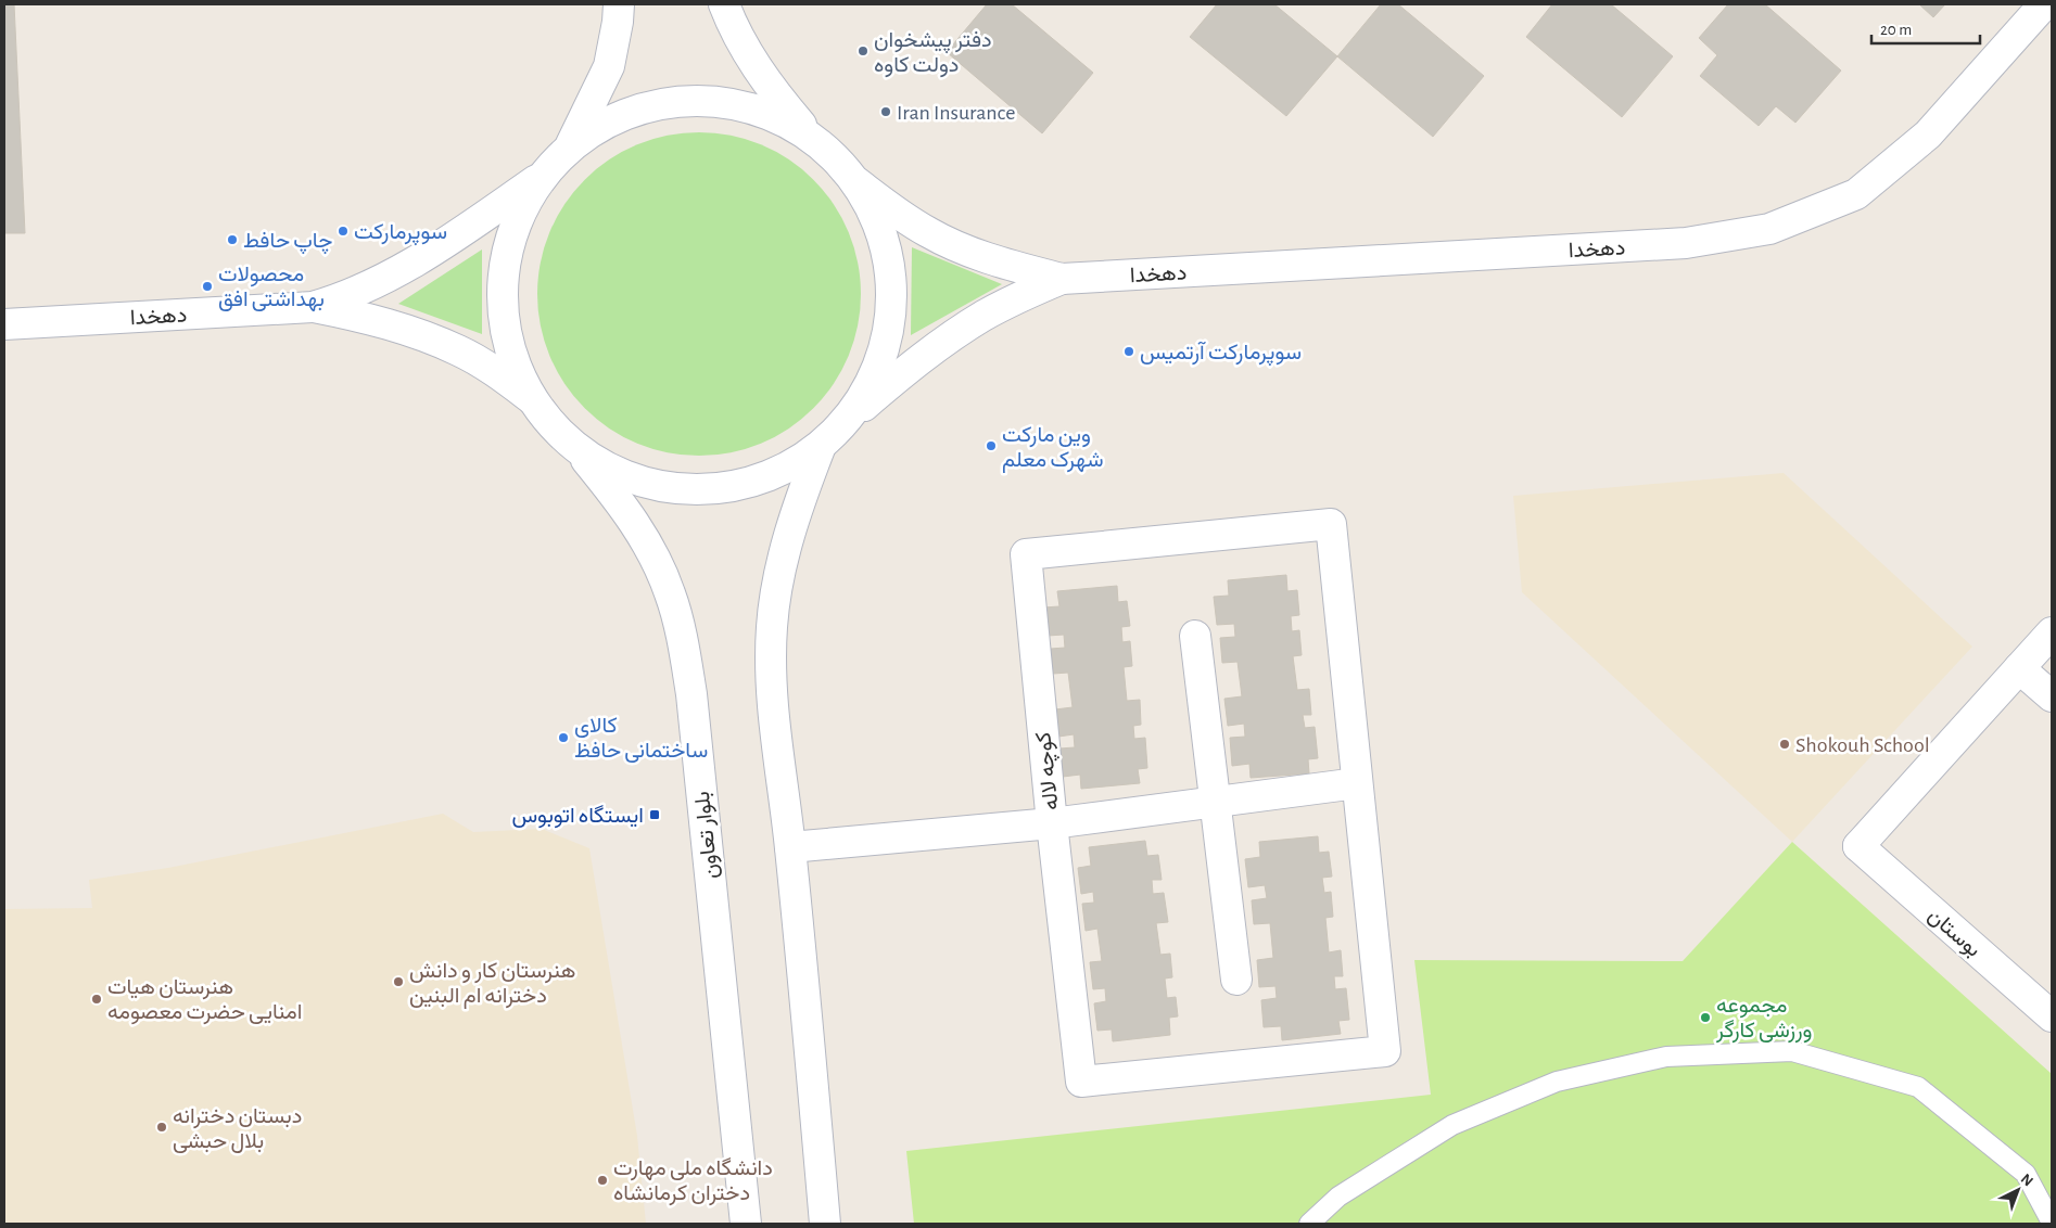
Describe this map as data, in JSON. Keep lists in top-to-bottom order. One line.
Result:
{"streets":{"street":["دهخدا","کوچه لاله","بلوار تعاون","بوستان"]},"places":{"other":["دفتر پیشخوان دولت کاوه","Iran Insurance","سوپرمارکت","چاپ حافط","محصولات بهداشتی افق","سوپرمارکت آرتمیس","وین مارکت شهرک معلم","کالای ساختمانی حافظ","Shokouh School","هنرستان کار و دانش دخترانه ام البنین","هنرستان هیات امنایی حضرت معصومه","مجموعه ورزشی کارگر","دبستان دخترانه بلال حبشی","دانشگاه ملی مهارت دختران کرمانشاه"],"transit":["ایستگاه اتوبوس"]},"scale_bar":"20 m","north":"top right"}
